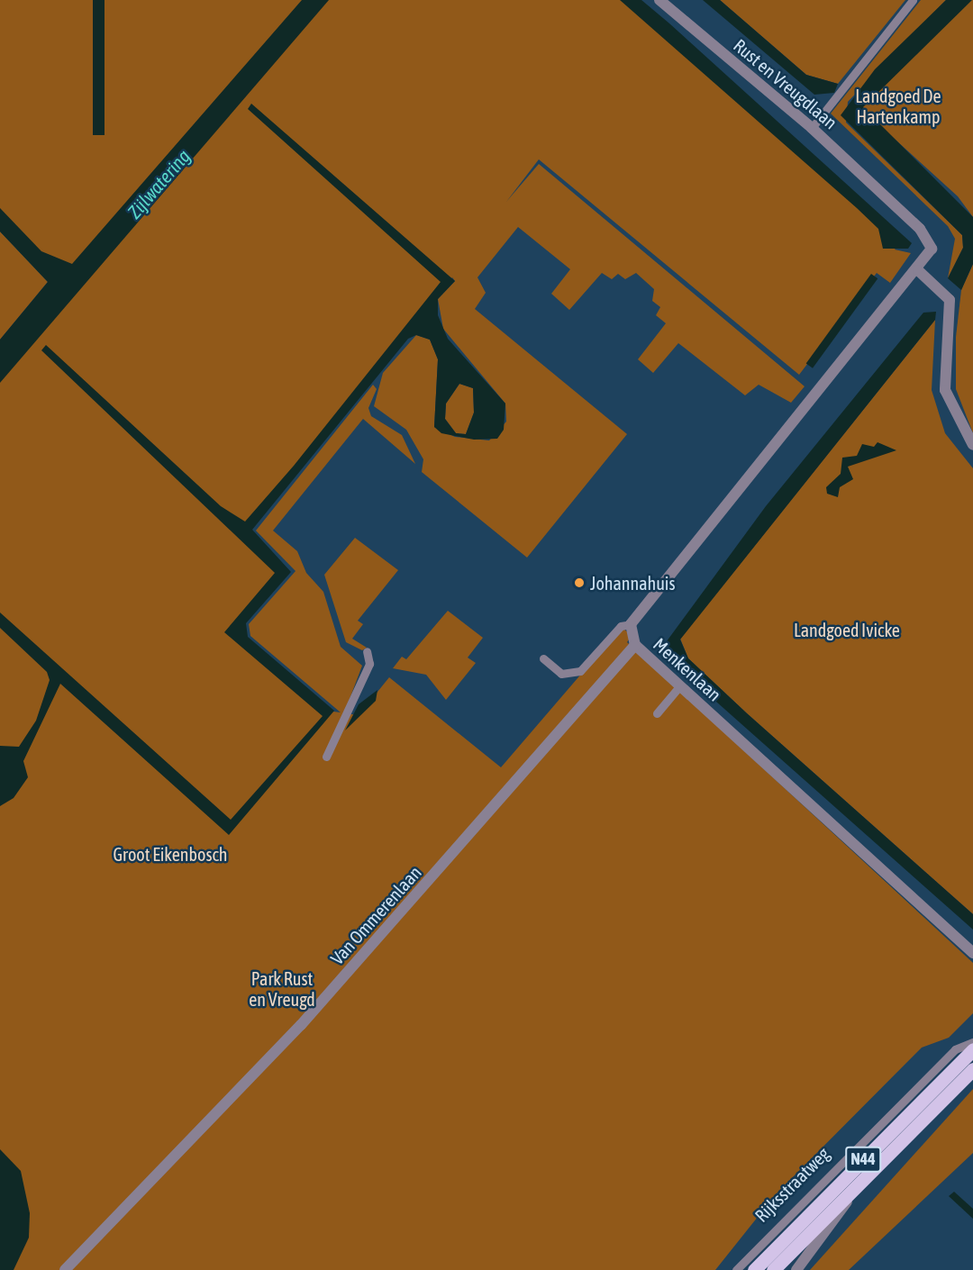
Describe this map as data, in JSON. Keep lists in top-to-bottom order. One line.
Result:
{"streets":{"main road":["N44","Rijksstraatweg"],"street":["Rust en Vreugdlaan","Menkenlaan","Van Ommerenlaan"]},"crossings":[["Menkenlaan","Van Ommerenlaan"]],"water":["Zijlwatering"],"parks":["Landgoed De Hartenkamp","Landgoed Ivicke","Groot Eikenbosch","Park Rust en Vreugd"],"places":["Johannahuis"]}
